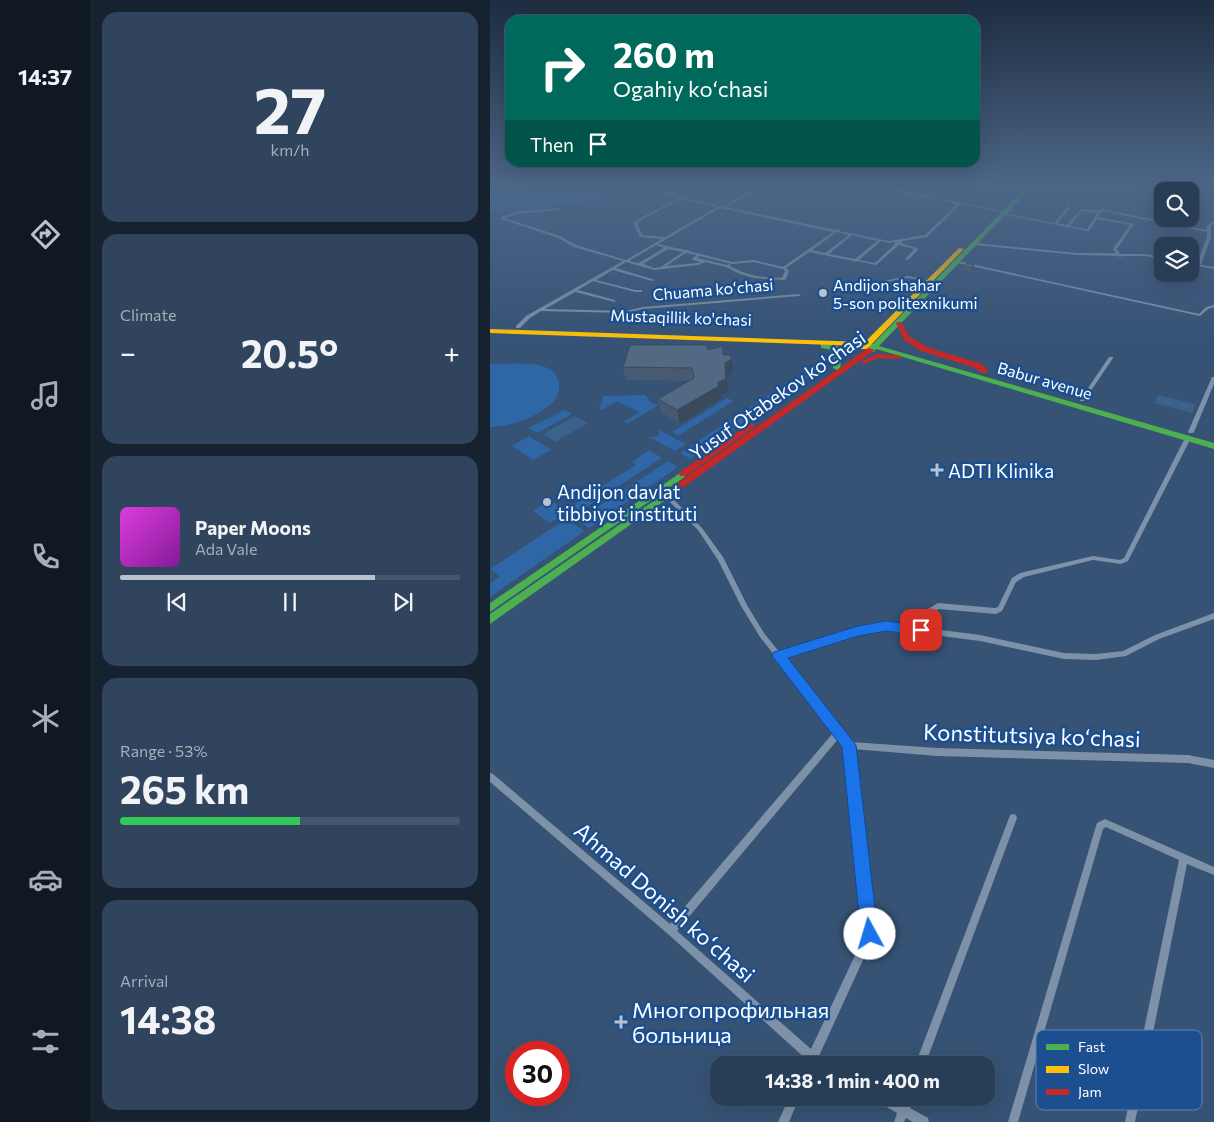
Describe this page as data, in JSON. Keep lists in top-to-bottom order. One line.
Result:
{"streets":{"main road":["Mustaqillik ko'chasi","Babur avenue","Yusuf Otabekov ko'chasi"],"street":["Chuama koʻchasi","Konstitutsiya koʻchasi","Ahmad Donish koʻchasi"]},"crossings":[["Mustaqillik ko'chasi","Babur avenue"],["Mustaqillik ko'chasi","Yusuf Otabekov ko'chasi"],["Babur avenue","Yusuf Otabekov ko'chasi"]],"places":{"other":["Andijon shahar 5-son politexnikumi","Andijon davlat tibbiyot instituti"],"health":["ADTI Klinika","Многопрофильная больница"]},"legend":["Fast","Slow","Jam"],"page":{"tabs":"14:37","tile":[["27","km/h"],"Climate",["Range · 53%","265 km"],["Arrival","14:38"]],"turn":["260 m","Ogahiy koʻchasi"],"then":"Then","heat":["−","20.5°","+"],"song":["Paper Moons","Ada Vale"],"limit":"30","trip":"14:38 · 1 min · 400 m"}}
